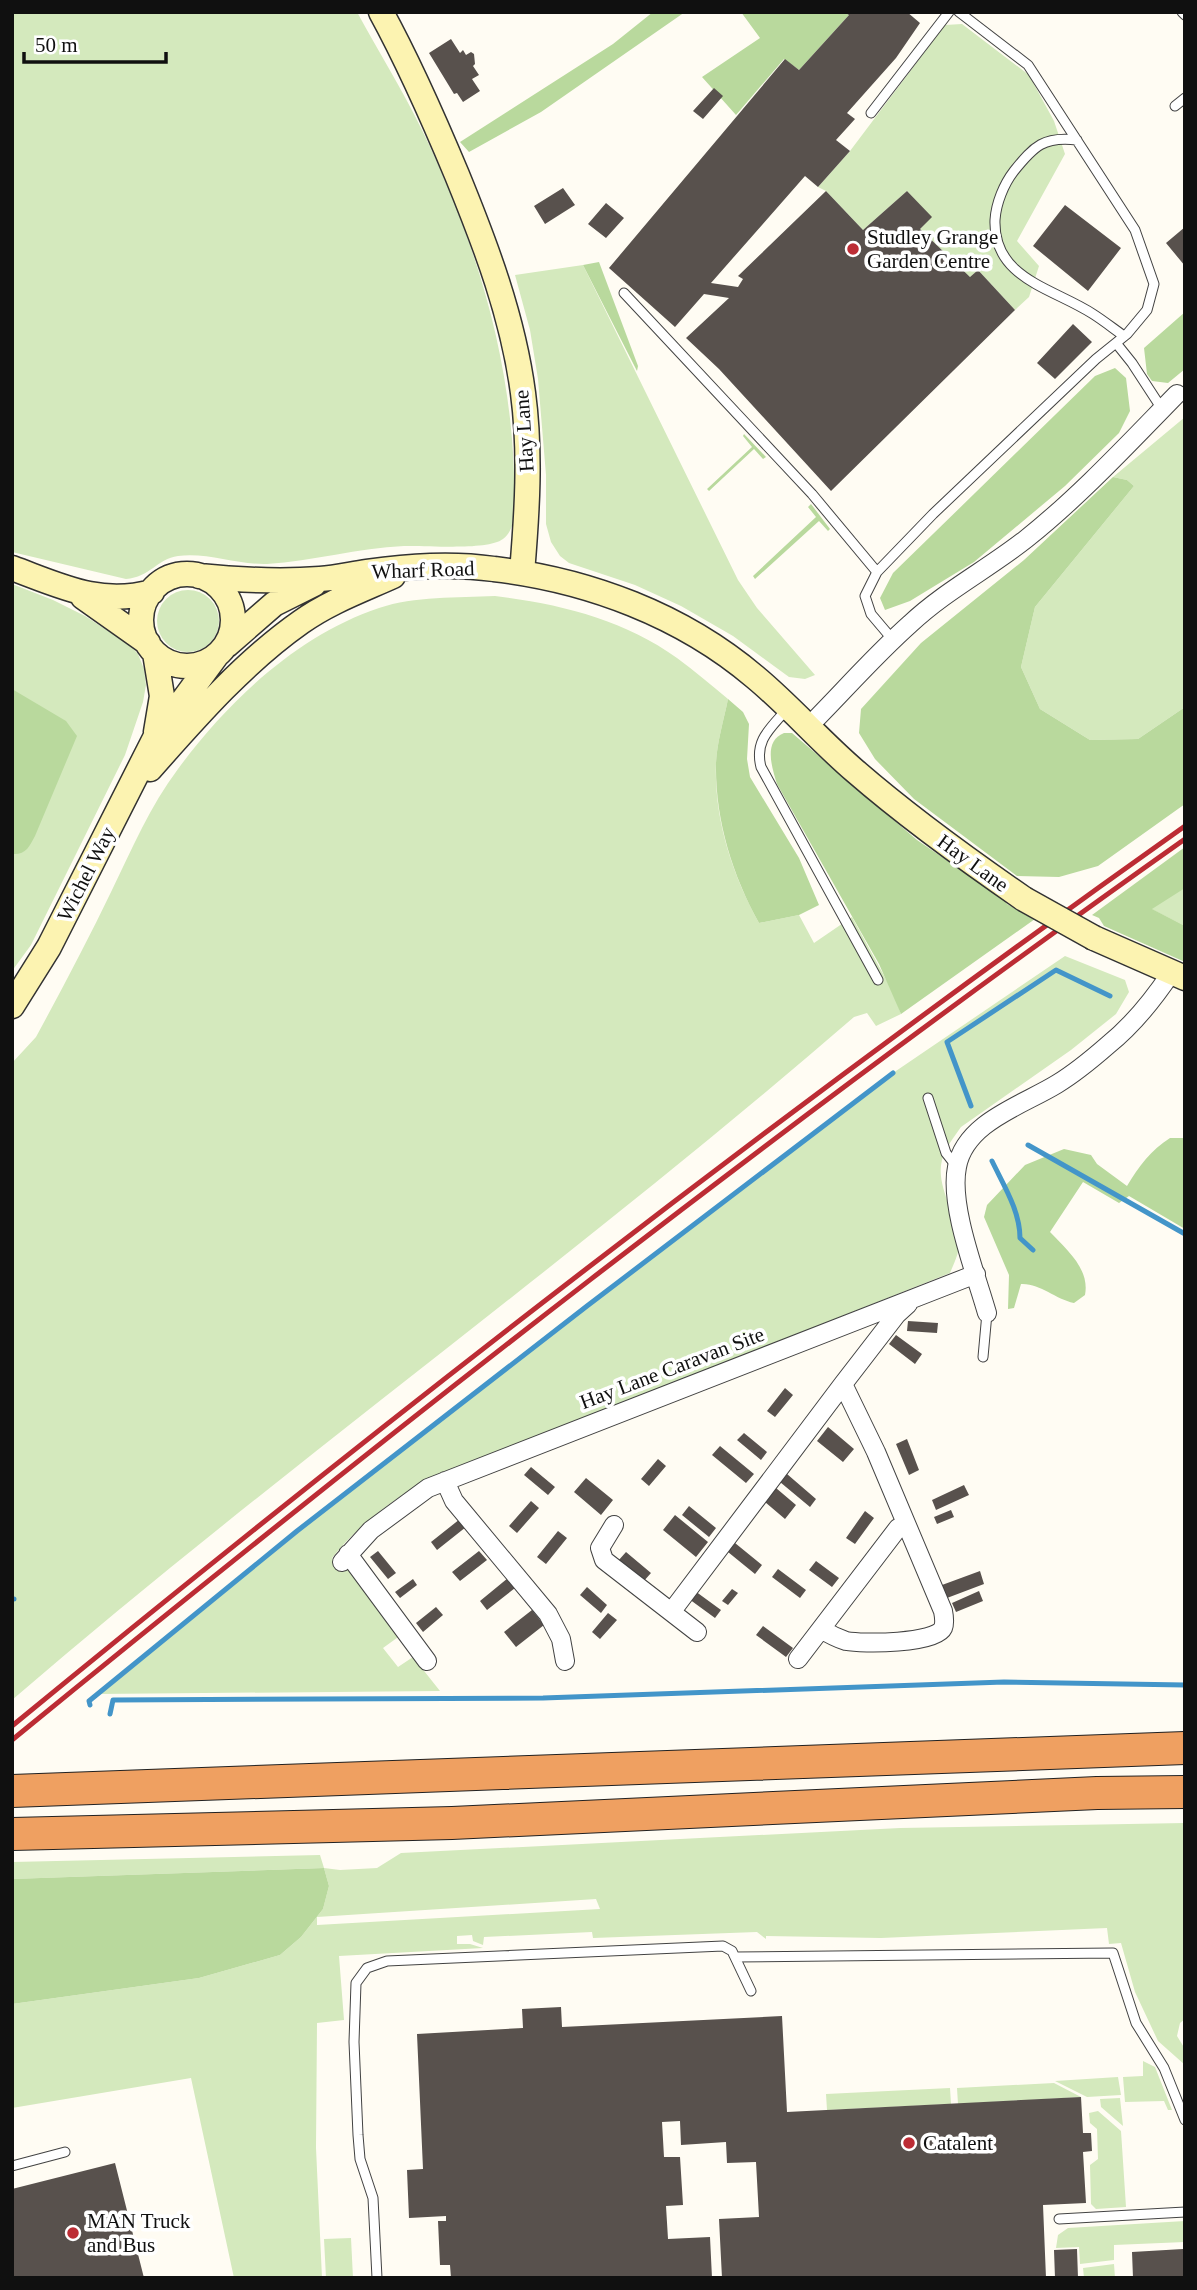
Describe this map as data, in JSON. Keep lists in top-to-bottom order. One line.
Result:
{"streets":{"main road":["Hay Lane","Wharf Road","Wichel Way"],"street":["Hay Lane Caravan Site"]},"crossings":[["Hay Lane","Wharf Road"],["Wharf Road","Wichel Way"]],"places":["Studley Grange Garden Centre","Catalent","MAN Truck and Bus"],"scale_bar":"50 m"}
